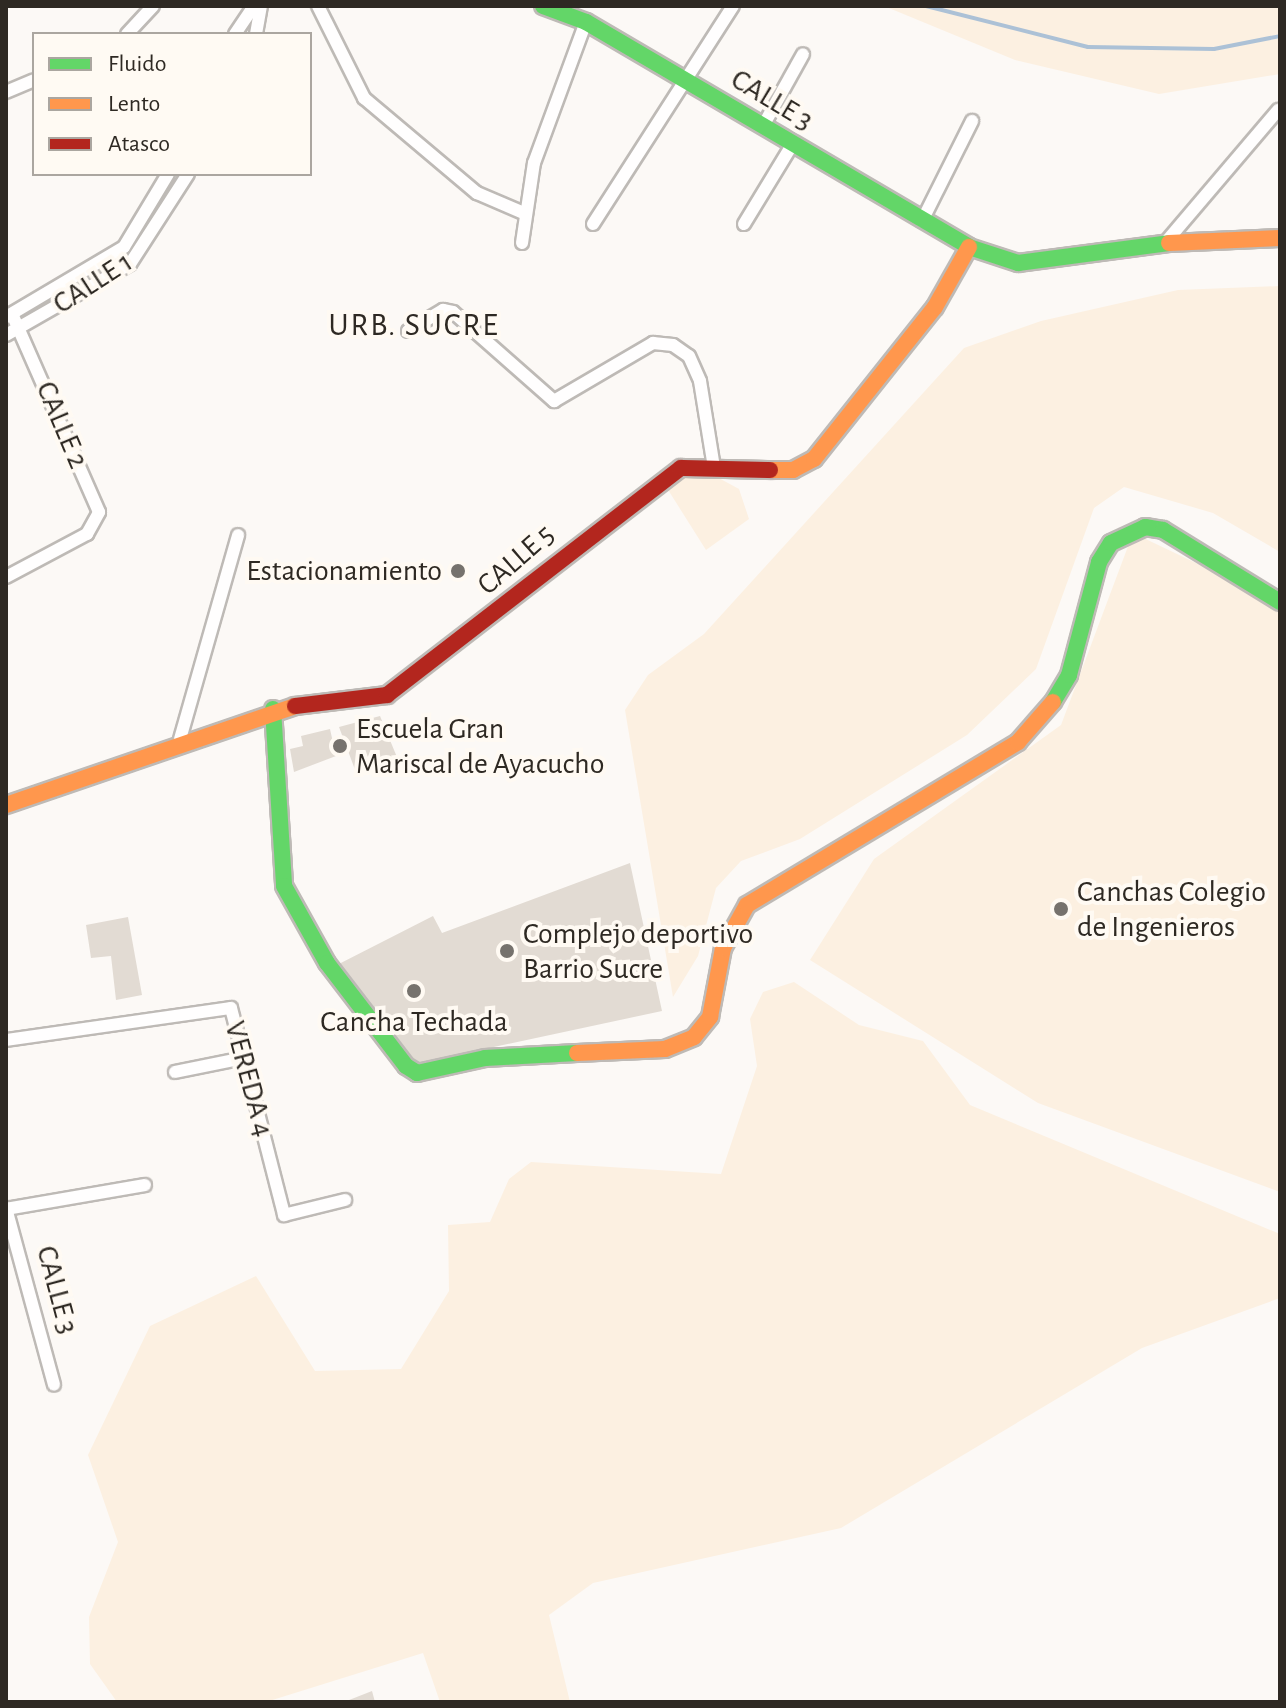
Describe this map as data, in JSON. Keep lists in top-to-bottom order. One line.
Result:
{"streets":{"street":["CALLE 3","CALLE 1","CALLE 2","CALLE 5","VEREDA 4"]},"crossings":[["CALLE 3","CALLE 5"],["CALLE 1","CALLE 2"]],"districts":["URB. SUCRE"],"places":["Estacionamiento","Escuela Gran Mariscal de Ayacucho","Canchas Colegio de Ingenieros","Complejo deportivo Barrio Sucre","Cancha Techada"],"legend":["Fluido","Lento","Atasco"]}
